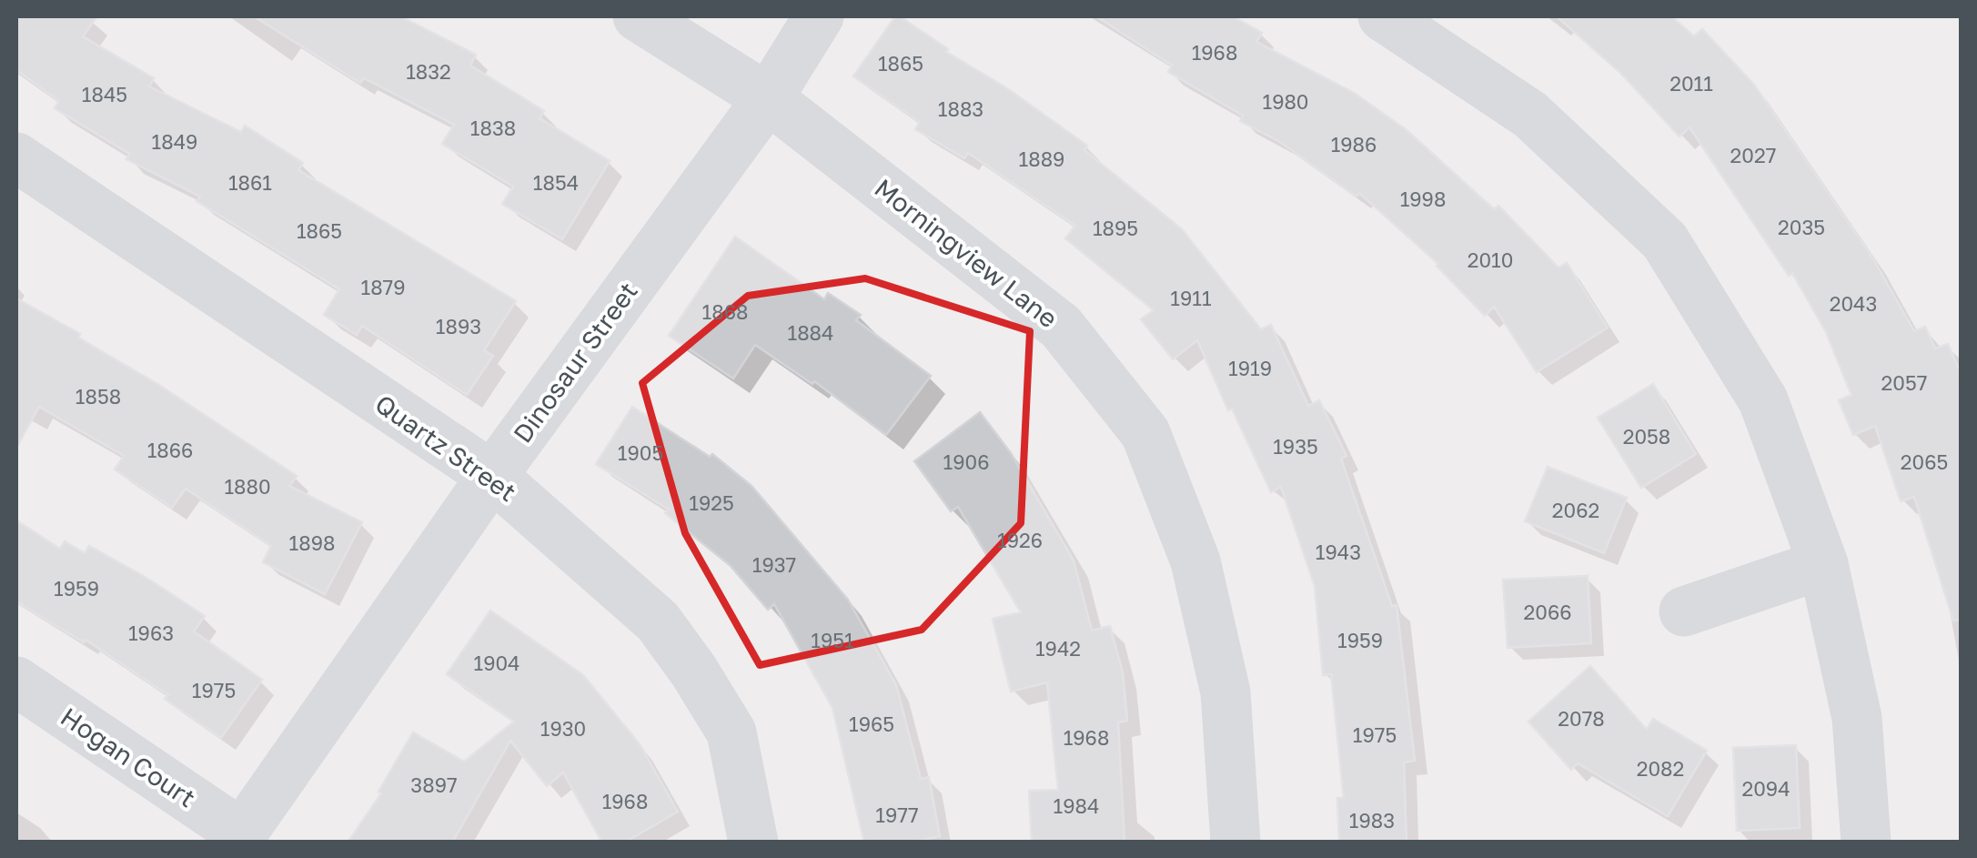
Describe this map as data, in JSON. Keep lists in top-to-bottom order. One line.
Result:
{"streets":{"street":["Morningview Lane","Dinosaur Street","Quartz Street","Hogan Court"]},"crossings":[["Morningview Lane","Dinosaur Street"],["Dinosaur Street","Quartz Street"],["Dinosaur Street","Hogan Court"]],"house_numbers":["1968","1865","1832","2011","1845","1980","1883","1838","1849","1986","2027","1889","1861","1854","1998","2035","1895","1865","2010","1879","1911","2043","1868","1893","1884","1919","2057","1858","2058","1935","1866","1905","1906","2065","1880","1925","2062","1926","1898","1943","1937","1959","2066","1963","1951","1959","1942","1904","1975","2078","1965","1930","1975","1968","2082","3897","2094","1968","1984","1977","1983"]}
